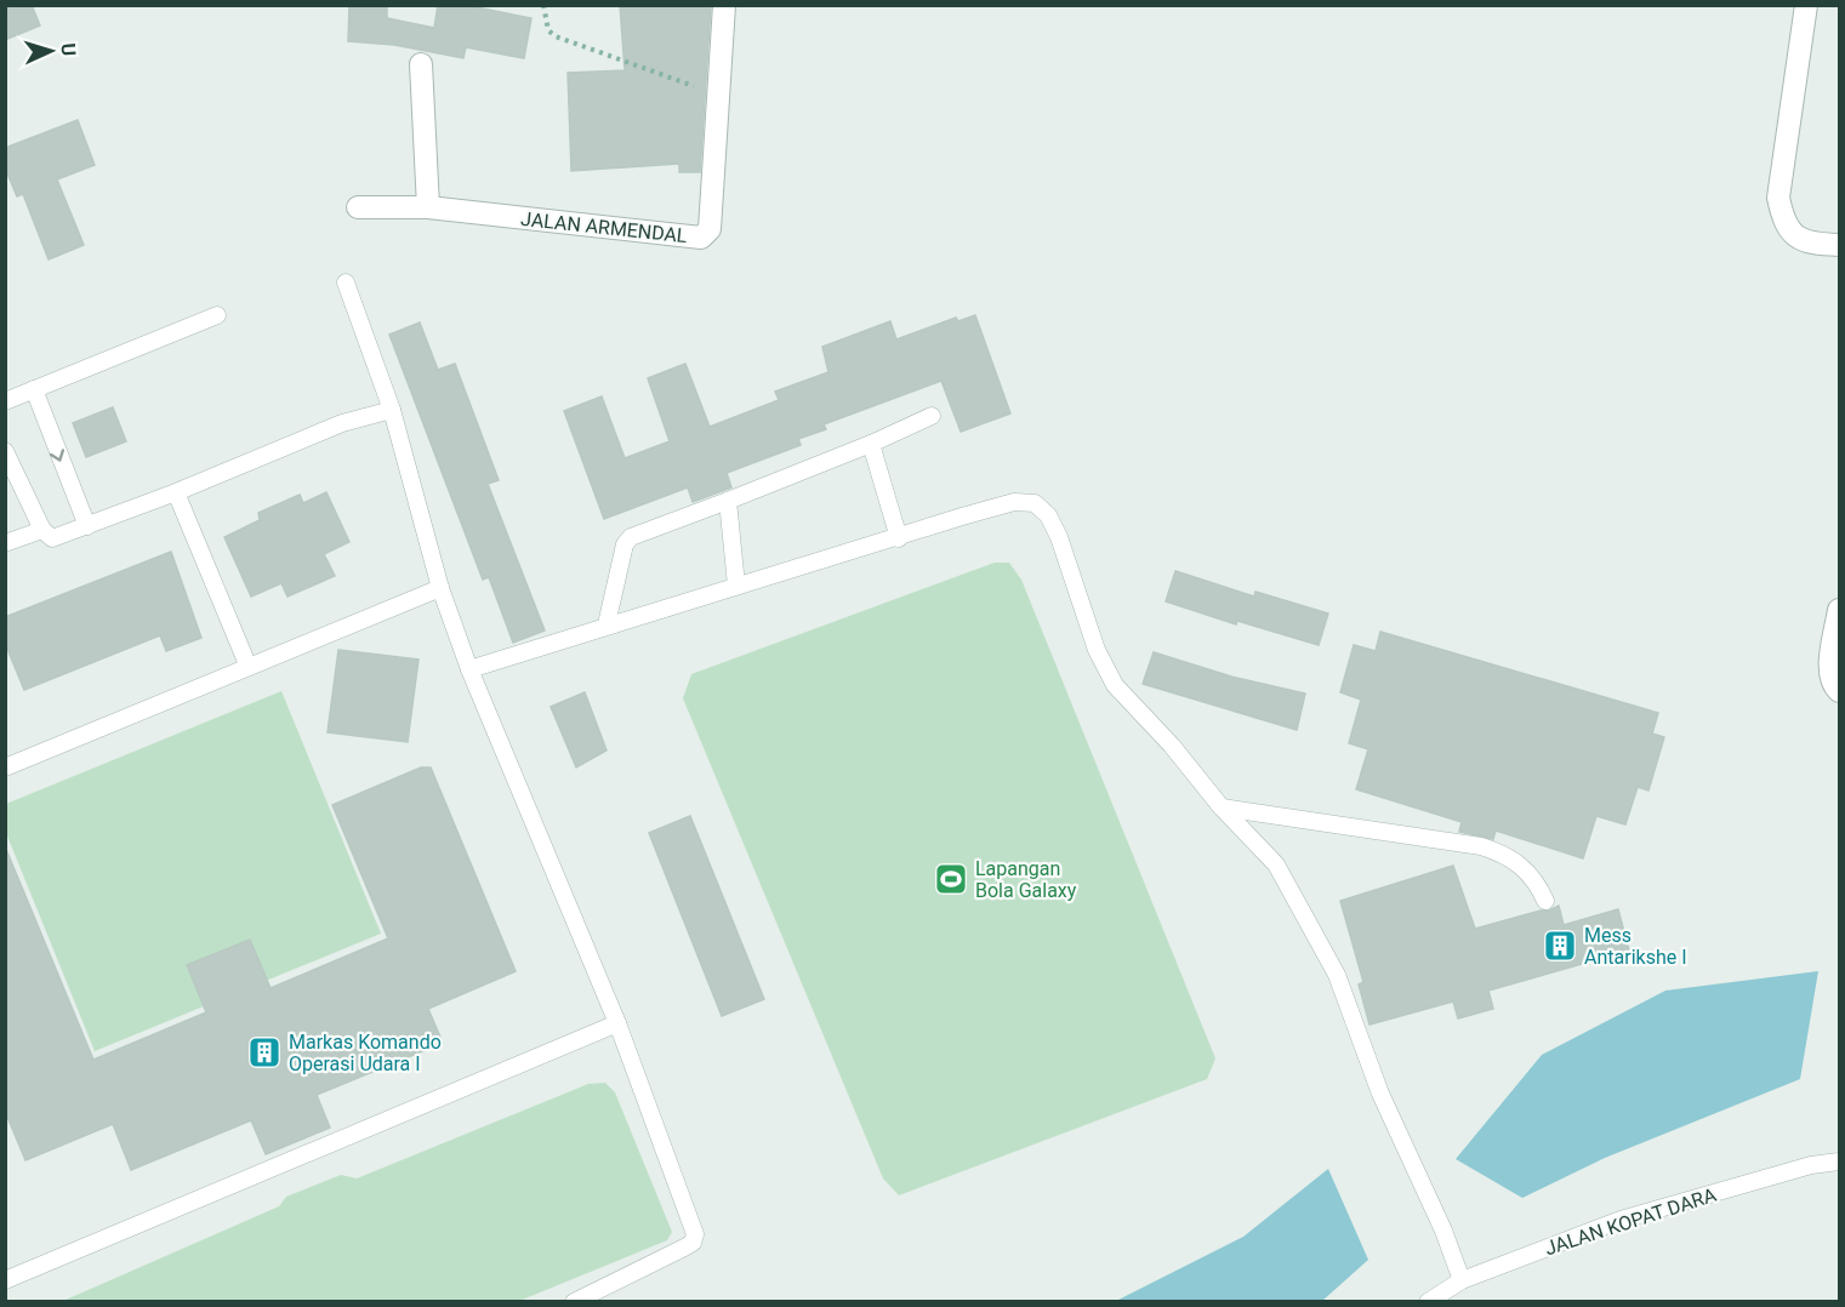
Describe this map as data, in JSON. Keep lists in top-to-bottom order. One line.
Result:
{"streets":{"street":["JALAN ARMENDAL"],"lane":["JALAN KOPAT DARA"]},"places":{"sports":["Lapangan Bola Galaxy"],"building":["Mess Antarikshe I","Markas Komando Operasi Udara I"]},"north":"right"}
